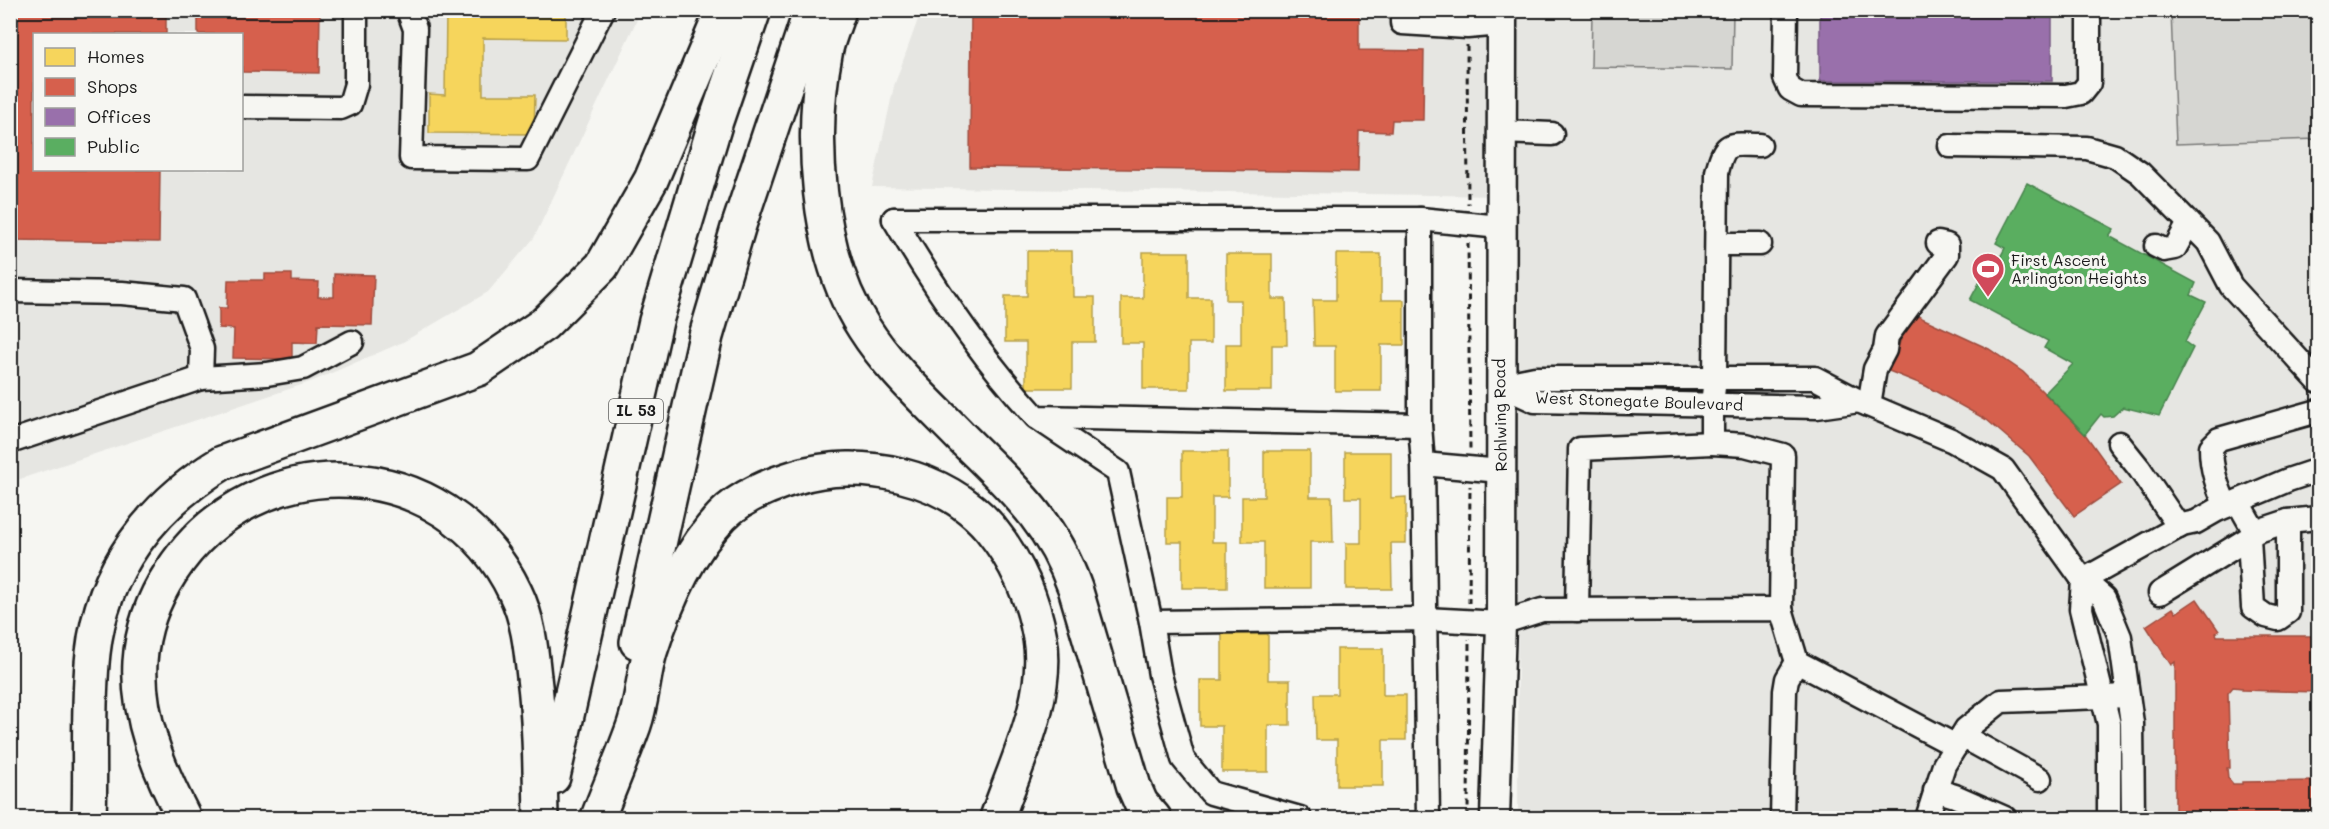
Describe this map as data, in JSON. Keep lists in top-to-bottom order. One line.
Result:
{"streets":{"highway":["IL 53"],"main road":["Rohlwing Road"],"street":["West Stonegate Boulevard"]},"crossings":[["West Stonegate Boulevard","Rohlwing Road"]],"places":{"sports":["First Ascent Arlington Heights"]},"legend":["Homes","Shops","Offices","Public"]}
